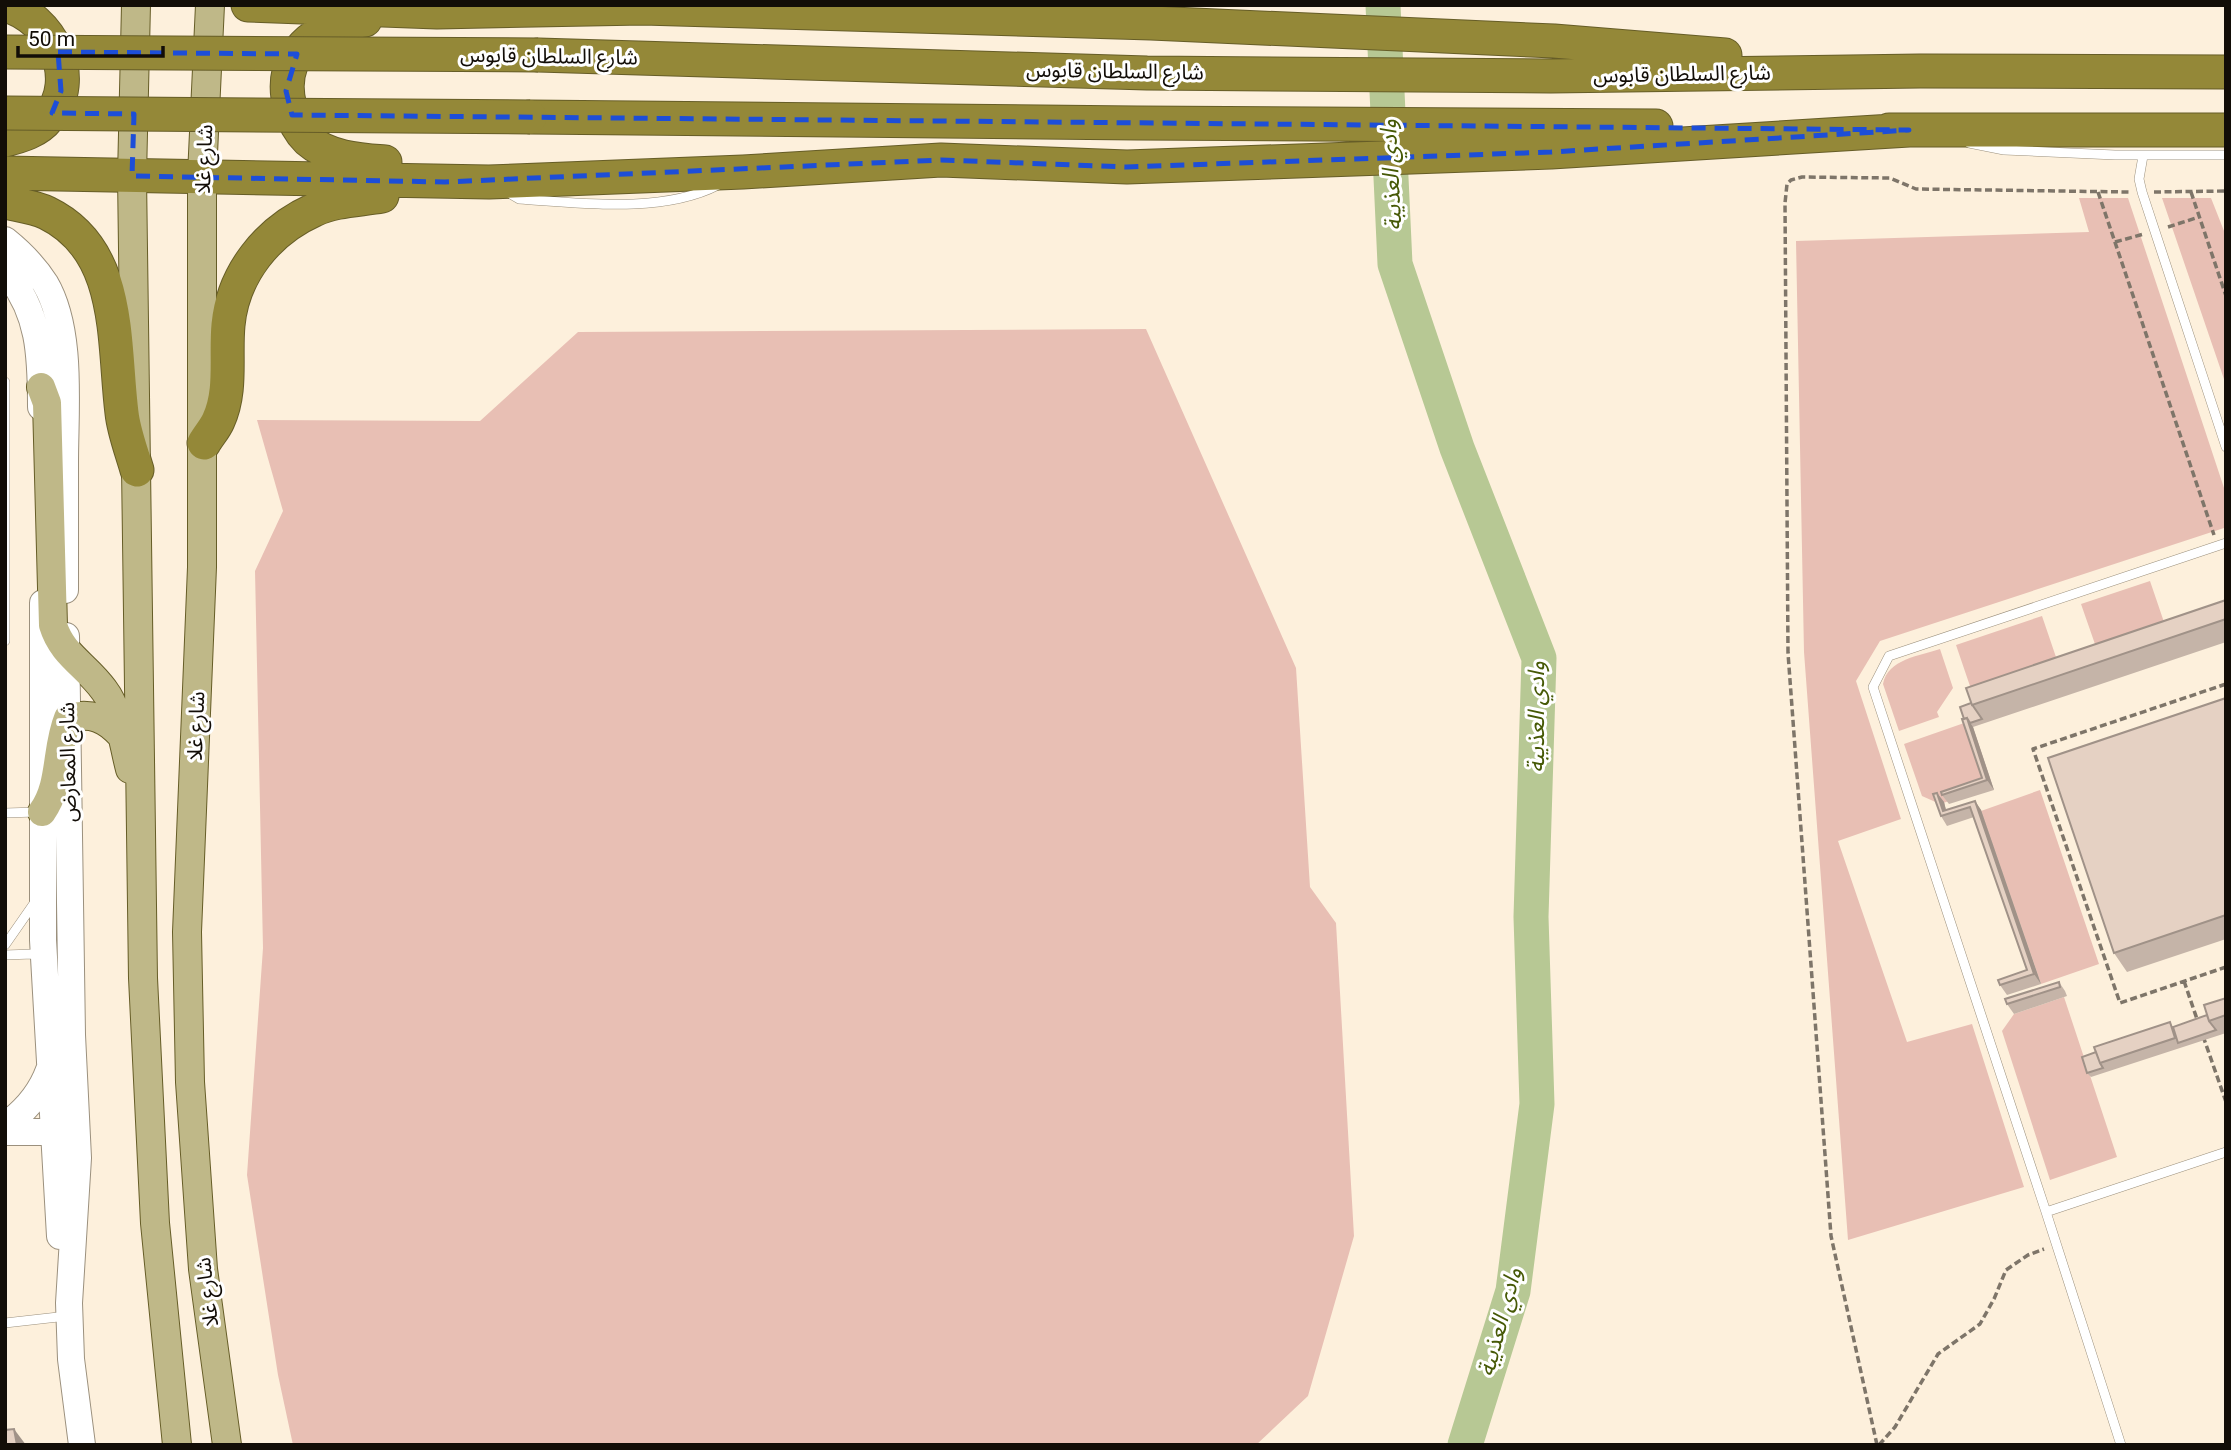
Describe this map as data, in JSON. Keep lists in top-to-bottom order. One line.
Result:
{"streets":{"highway":["شارع السلطان قابوس"],"main road":["شارع غلا","شارع المعارض"]},"water":["وادي العذيبة"],"scale_bar":"50 m"}
